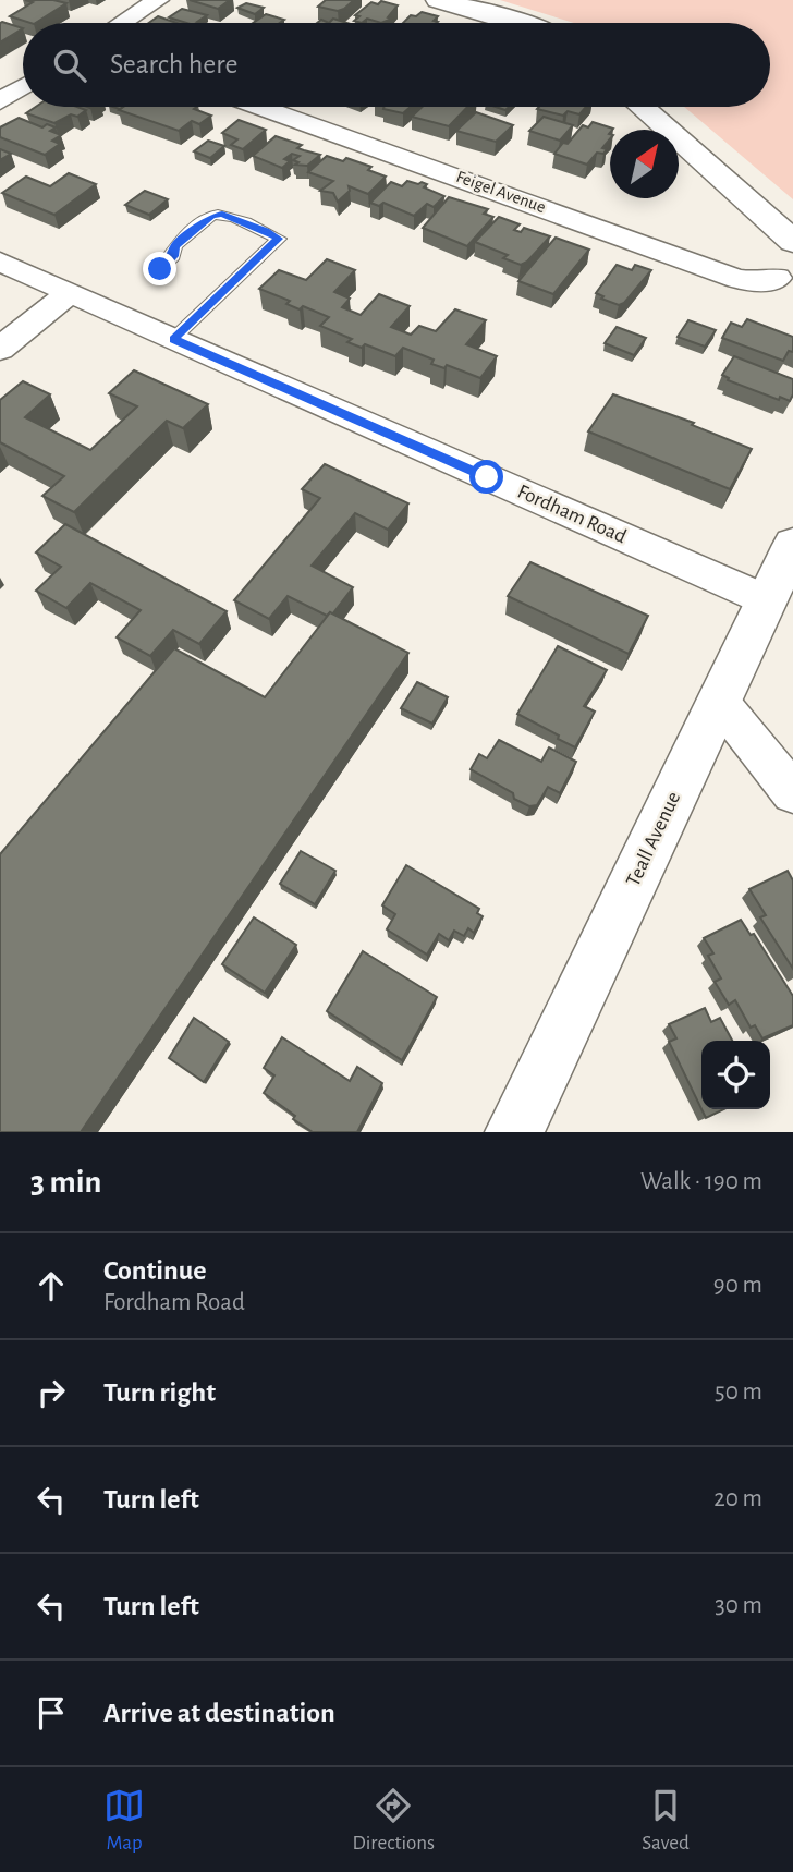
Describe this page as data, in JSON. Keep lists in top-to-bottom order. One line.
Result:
{"streets":{"street":["Feigel Avenue","Fordham Road","Teall Avenue"]},"crossings":[["Fordham Road","Teall Avenue"]],"north":"top right","page":{"search":"Search here","heading":["3 min","Walk · 190 m"],"list":[["Continue","Fordham Road","90 m"],["Turn right","50 m"],["Turn left","20 m"],["Turn left","30 m"],"Arrive at destination"],"nav":["Map","Directions","Saved"]}}
